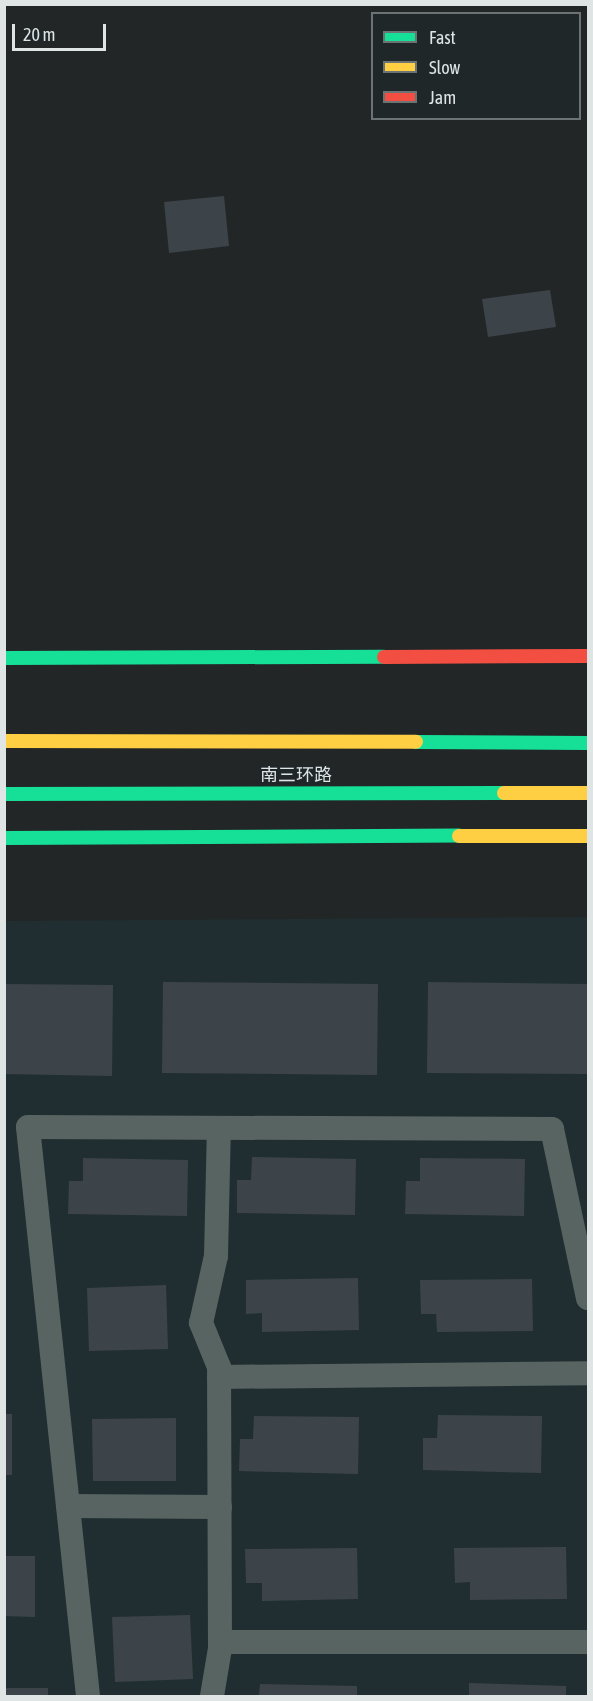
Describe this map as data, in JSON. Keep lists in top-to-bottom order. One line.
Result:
{"streets":{"street":["南三环路"]},"legend":["Fast","Slow","Jam"],"scale_bar":"20 m"}
